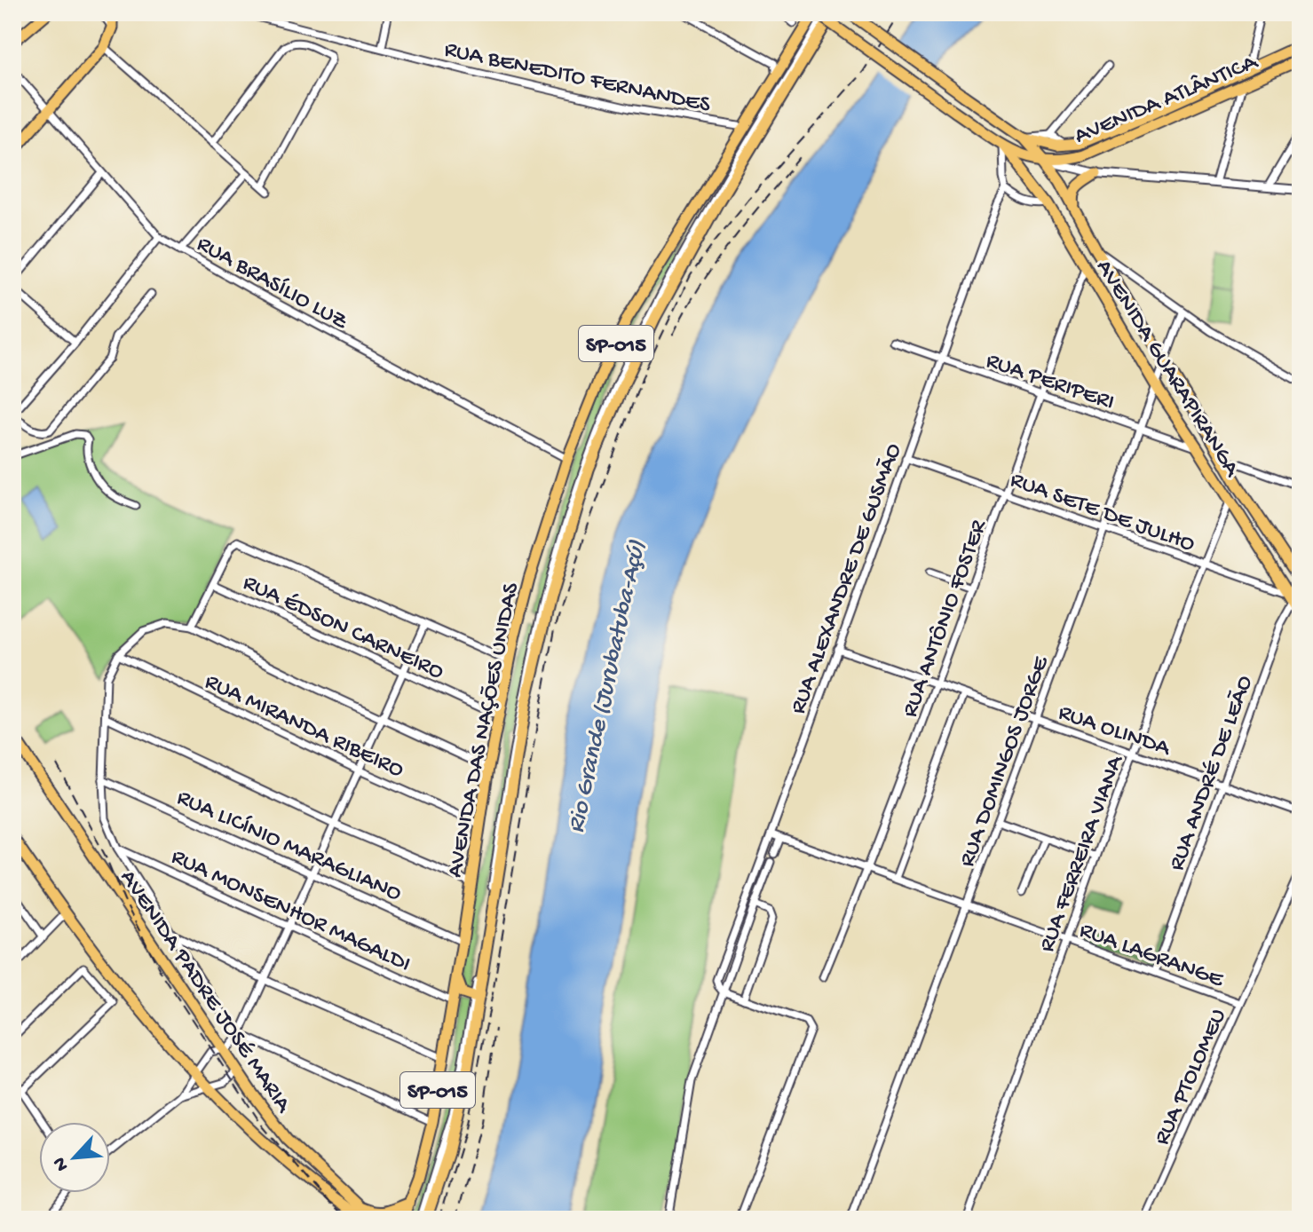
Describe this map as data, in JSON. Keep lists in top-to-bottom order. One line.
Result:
{"streets":{"main road":["AVENIDA ATLÂNTICA","SP-015","AVENIDA GUARAPIRANGA","AVENIDA DAS NAÇÕES UNIDAS","AVENIDA PADRE JOSÉ MARIA"],"street":["RUA BENEDITO FERNANDES","RUA BRASÍLIO LUZ","RUA PERIPERI","RUA SETE DE JULHO","RUA ALEXANDRE DE GUSMÃO","RUA ANTÔNIO FOSTER","RUA ÉDSON CARNEIRO","RUA MIRANDA RIBEIRO","RUA OLINDA","RUA DOMINGOS JORGE","RUA ANDRÉ DE LEÃO","RUA LICÍNIO MARAGLIANO","RUA FERREIRA VIANA","RUA MONSENHOR MAGALDI","RUA LAGRANGE","RUA PTOLOMEU"]},"crossings":[["RUA BENEDITO FERNANDES","AVENIDA DAS NAÇÕES UNIDAS"],["AVENIDA ATLÂNTICA","AVENIDA GUARAPIRANGA"],["RUA BRASÍLIO LUZ","AVENIDA DAS NAÇÕES UNIDAS"],["AVENIDA GUARAPIRANGA","RUA PERIPERI"],["AVENIDA GUARAPIRANGA","RUA SETE DE JULHO"],["AVENIDA GUARAPIRANGA","RUA ANTÔNIO FOSTER"],["AVENIDA GUARAPIRANGA","RUA DOMINGOS JORGE"],["AVENIDA GUARAPIRANGA","RUA ANDRÉ DE LEÃO"],["AVENIDA GUARAPIRANGA","RUA FERREIRA VIANA"],["RUA PERIPERI","RUA ALEXANDRE DE GUSMÃO"],["RUA PERIPERI","RUA ANTÔNIO FOSTER"],["RUA PERIPERI","RUA DOMINGOS JORGE"],["RUA SETE DE JULHO","RUA ALEXANDRE DE GUSMÃO"],["RUA SETE DE JULHO","RUA ANTÔNIO FOSTER"],["RUA SETE DE JULHO","RUA DOMINGOS JORGE"],["RUA SETE DE JULHO","RUA ANDRÉ DE LEÃO"],["RUA SETE DE JULHO","RUA FERREIRA VIANA"],["RUA ALEXANDRE DE GUSMÃO","RUA OLINDA"],["RUA ALEXANDRE DE GUSMÃO","RUA LAGRANGE"],["RUA ANTÔNIO FOSTER","RUA OLINDA"],["RUA ANTÔNIO FOSTER","RUA LAGRANGE"],["RUA ÉDSON CARNEIRO","AVENIDA DAS NAÇÕES UNIDAS"],["RUA MIRANDA RIBEIRO","AVENIDA DAS NAÇÕES UNIDAS"],["RUA OLINDA","RUA DOMINGOS JORGE"],["RUA OLINDA","RUA ANDRÉ DE LEÃO"],["RUA OLINDA","RUA FERREIRA VIANA"],["AVENIDA DAS NAÇÕES UNIDAS","RUA LICÍNIO MARAGLIANO"],["AVENIDA DAS NAÇÕES UNIDAS","RUA MONSENHOR MAGALDI"],["AVENIDA DAS NAÇÕES UNIDAS","AVENIDA PADRE JOSÉ MARIA"],["RUA DOMINGOS JORGE","RUA LAGRANGE"],["RUA ANDRÉ DE LEÃO","RUA LAGRANGE"],["RUA FERREIRA VIANA","RUA LAGRANGE"],["RUA LAGRANGE","RUA PTOLOMEU"]],"water":["Rio Grande (Jurubatuba-Açú)"],"north":"bottom left"}
